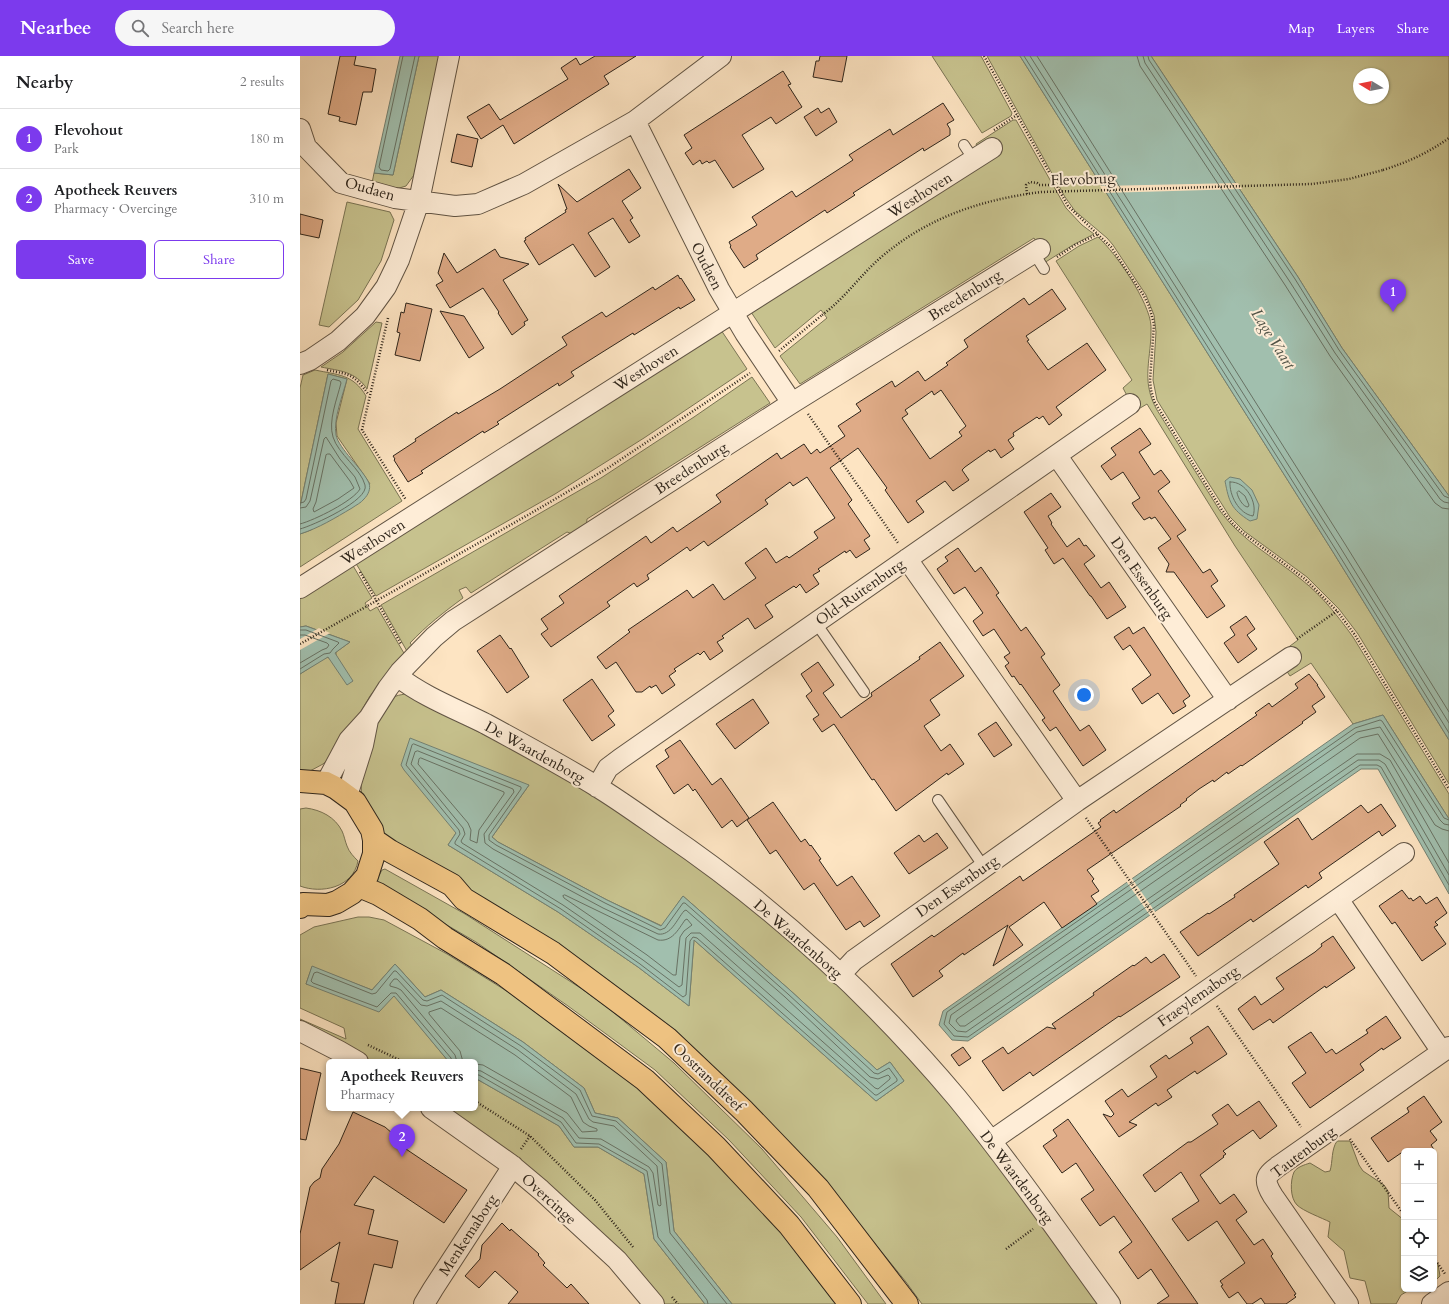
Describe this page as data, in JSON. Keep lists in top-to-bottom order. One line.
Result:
{"streets":{"main road":["Oostranddreef"],"street":["Oudaen","Westhoven","Breedenburg","Den Essenburg","Old-Ruitenburg","De Waardenborg","Fraeylemaborg","Tautenburg","Overcinge","Menkemaborg"],"path":["Flevobrug"]},"crossings":[["Oudaen","Westhoven"],["Oudaen","Breedenburg"],["Breedenburg","De Waardenborg"],["Breedenburg","Oostranddreef"],["Den Essenburg","Old-Ruitenburg"],["Den Essenburg","De Waardenborg"],["Old-Ruitenburg","De Waardenborg"],["De Waardenborg","Fraeylemaborg"],["Fraeylemaborg","Tautenburg"],["Overcinge","Menkemaborg"]],"water":["Lage Vaart"],"north":"left","page":{"header":"Nearbee","search":"Search here","nav":["Map","Layers","Share"],"heading":["Nearby","2 results"],"list":[{"mark":"1","name":"Flevohout","note":"Park","value":"180 m"},{"mark":"2","name":"Apotheek Reuvers","note":"Pharmacy · Overcinge","value":"310 m"}],"buttons":["Save","Share"],"pins":["1","2"],"popup":["Apotheek Reuvers","Pharmacy"],"map_buttons":["+","−"]}}
